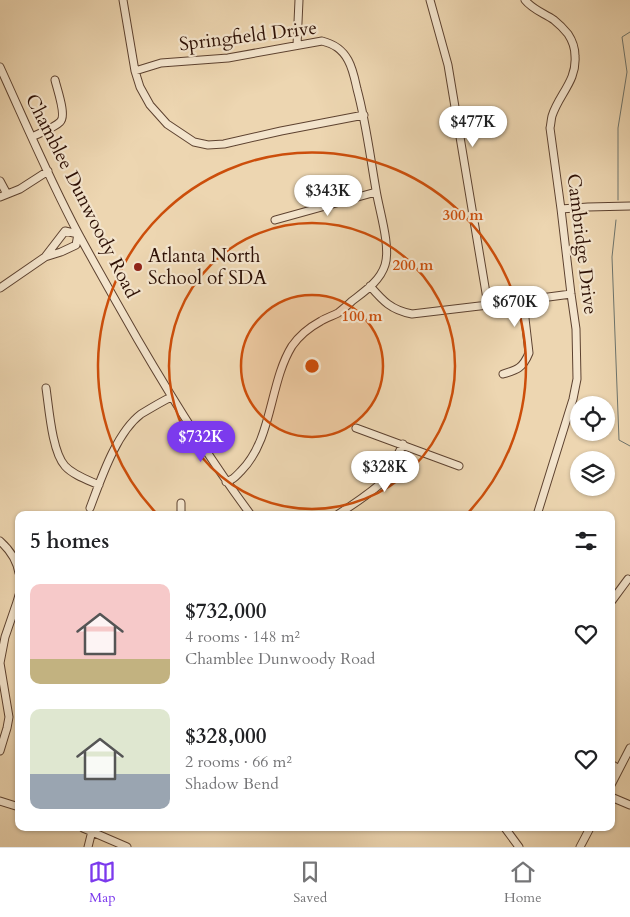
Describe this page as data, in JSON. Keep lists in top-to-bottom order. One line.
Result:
{"streets":{"street":["Springfield Drive","Chamblee Dunwoody Road","Cambridge Drive"]},"crossings":[["Springfield Drive","Chamblee Dunwoody Road"]],"places":["Atlanta North School of SDA"],"page":{"price":["$477K","$343K","$670K","$732K","$328K"],"heading":"5 homes","list":[{"name":"$732,000","note":"4 rooms · 148 m² · Chamblee Dunwoody Road"},{"name":"$328,000","note":"2 rooms · 66 m² · Shadow Bend"}],"tabs":["Map","Saved","Home"]},"rings":["300 m","200 m","100 m"]}
